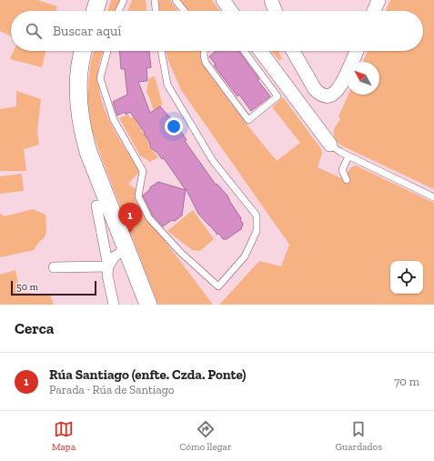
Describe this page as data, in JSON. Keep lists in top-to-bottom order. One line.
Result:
{"scale_bar":"50 m","north":"top left","page":{"search":"Buscar aquí","pins":"1","scale":"50 m","heading":"Cerca","list":[{"mark":"1","name":"Rúa Santiago (enfte. Czda. Ponte)","note":"Parada · Rúa de Santiago","value":"70 m"}],"nav":["Mapa","Cómo llegar","Guardados"]}}
